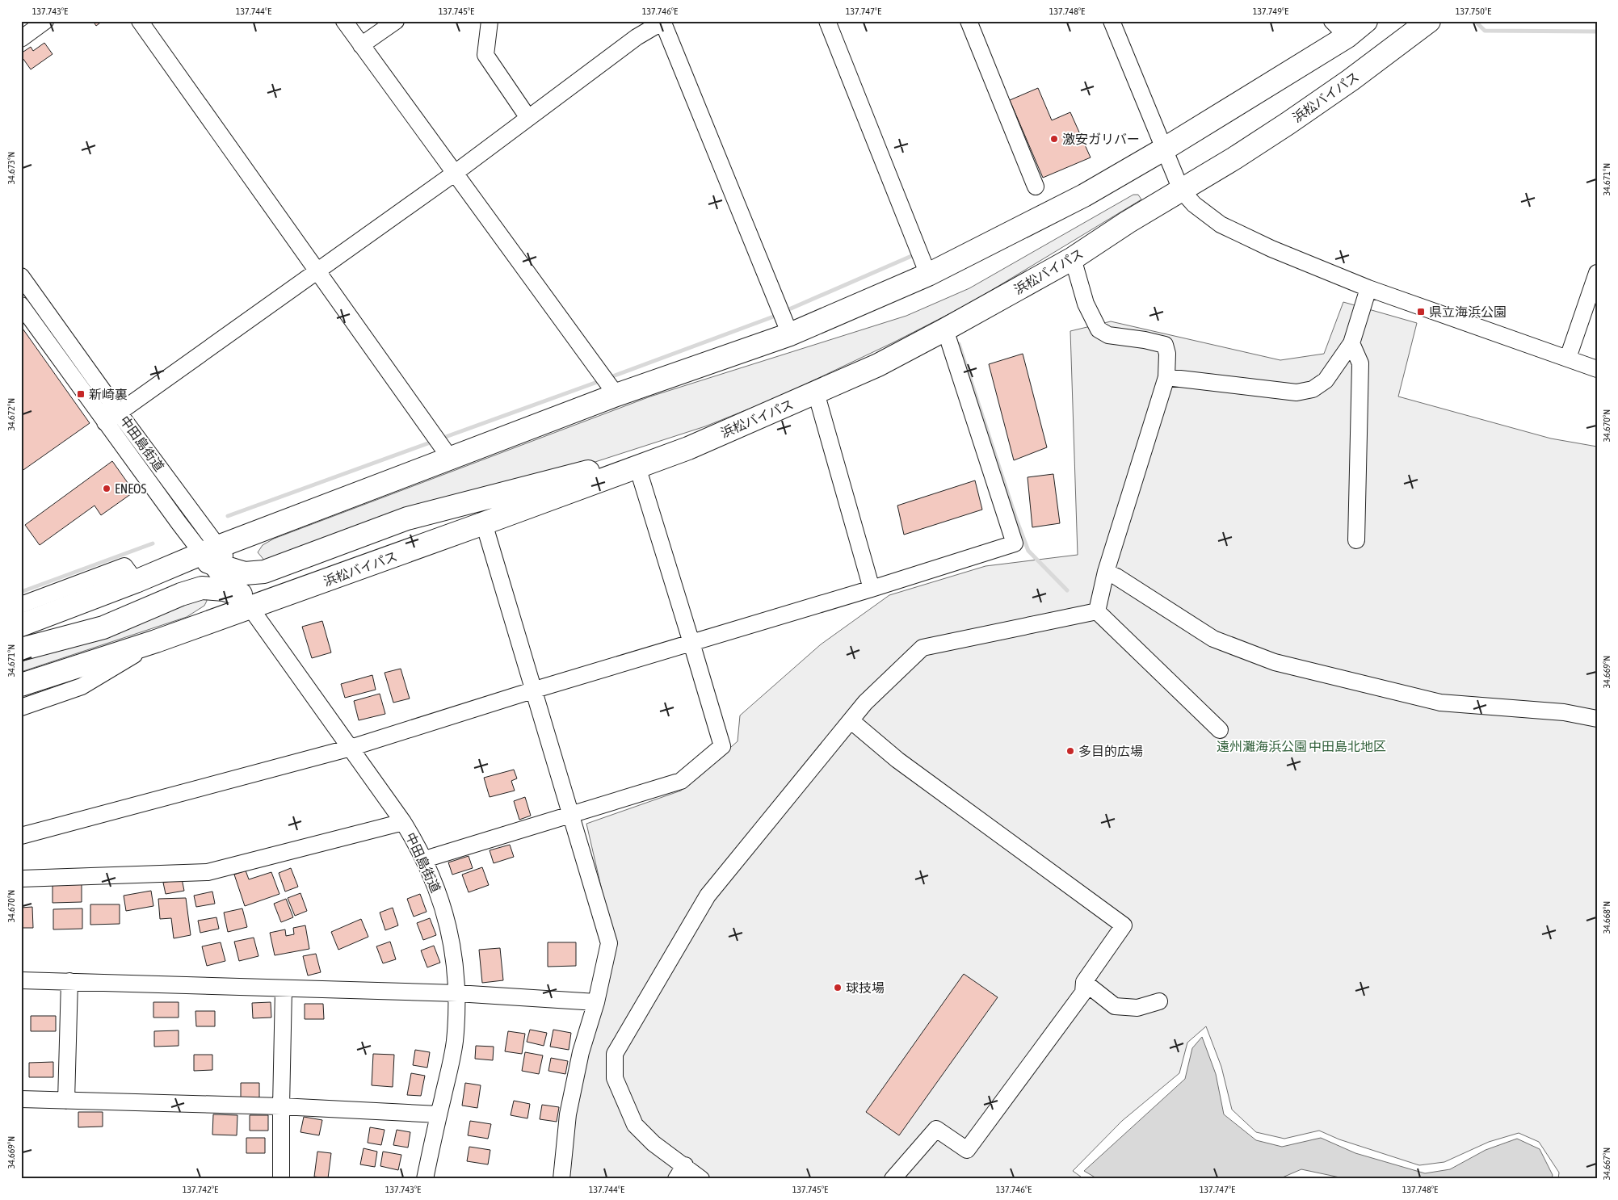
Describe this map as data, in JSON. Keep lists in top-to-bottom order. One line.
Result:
{"streets":{"highway":["浜松バイパス"],"street":["中田島街道"]},"crossings":[["浜松バイパス","中田島街道"]],"parks":["遠州灘海浜公園 中田島北地区"],"places":{"other":["激安ガリバー","ENEOS","多目的広場","球技場"],"transit":["県立海浜公園","新崎裏"]},"coordinates":["137.743°E","137.744°E","137.745°E","137.746°E","137.747°E","137.748°E","137.749°E","137.750°E","34.673°N","34.671°N","34.672°N","34.670°N","34.669°N","34.668°N","34.667°N","137.742°E"]}
